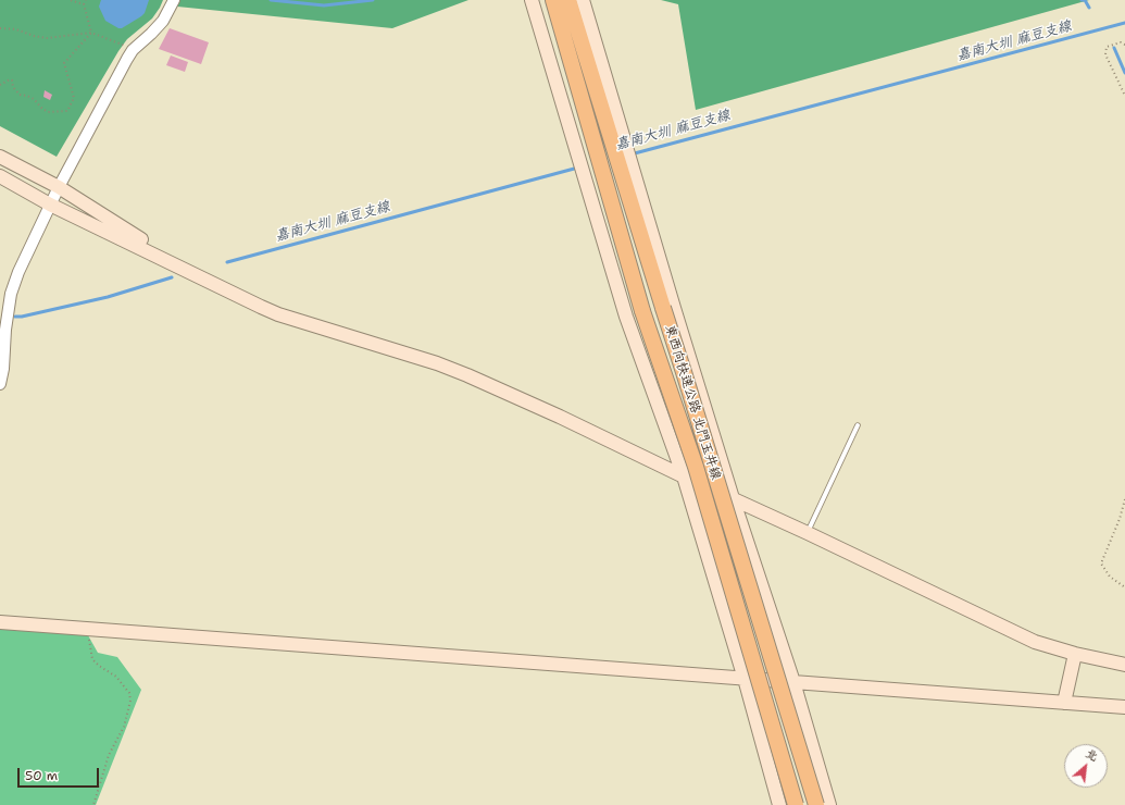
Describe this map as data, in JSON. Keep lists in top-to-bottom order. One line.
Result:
{"streets":{"highway":["東西向快速公路 北門玉井線"]},"water":["嘉南大圳 麻豆支線"],"scale_bar":"50 m","north":"top right"}
